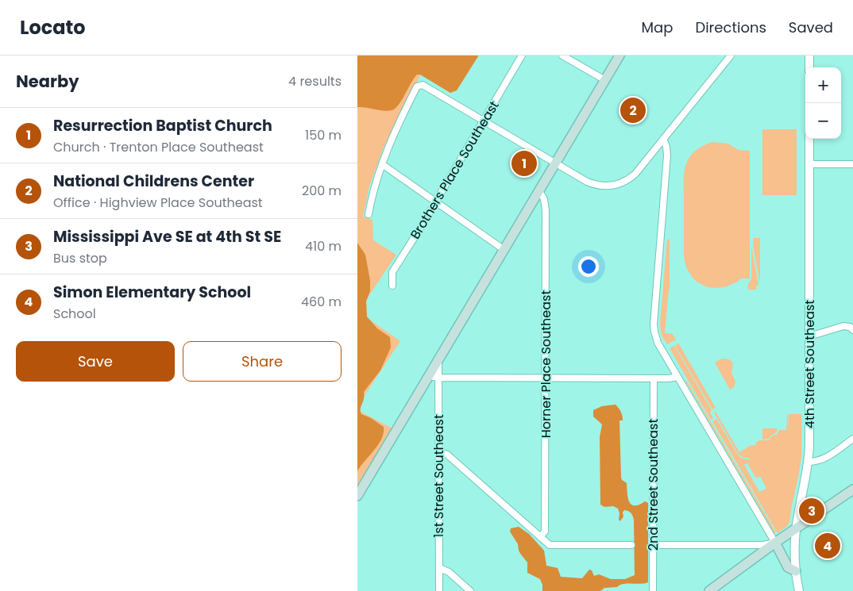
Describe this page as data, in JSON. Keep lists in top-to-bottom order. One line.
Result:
{"streets":{"street":["Brothers Place Southeast","Horner Place Southeast","4th Street Southeast","1st Street Southeast","2nd Street Southeast"]},"page":{"header":"Locato","nav":["Map","Directions","Saved"],"heading":["Nearby","4 results"],"map_buttons":["+","−"],"pins":["2","1","3","4"],"list":[{"mark":"1","name":"Resurrection Baptist Church","note":"Church · Trenton Place Southeast","value":"150 m"},{"mark":"2","name":"National Childrens Center","note":"Office · Highview Place Southeast","value":"200 m"},{"mark":"3","name":"Mississippi Ave SE at 4th St SE","note":"Bus stop","value":"410 m"},{"mark":"4","name":"Simon Elementary School","note":"School","value":"460 m"}],"buttons":["Save","Share"]}}
